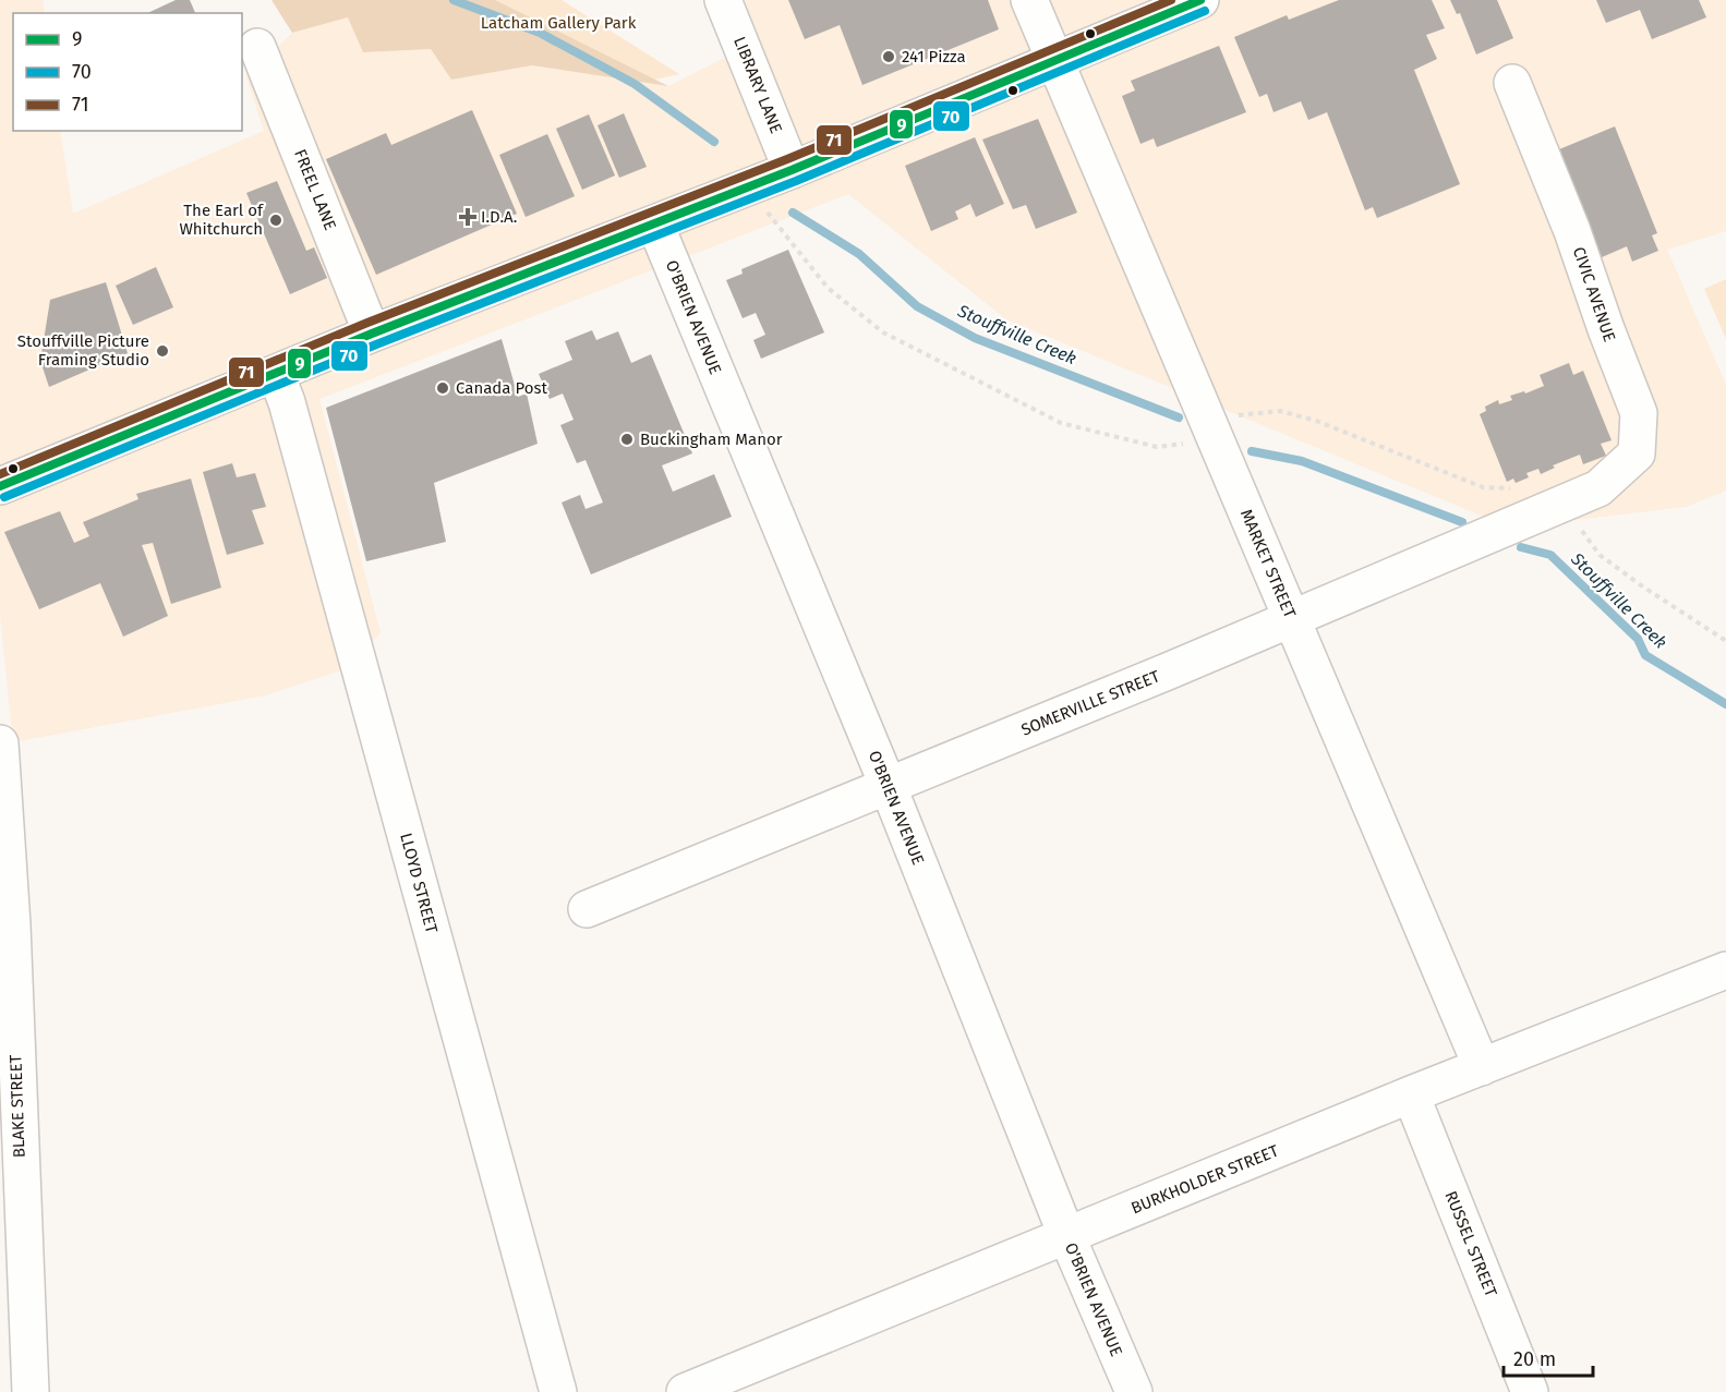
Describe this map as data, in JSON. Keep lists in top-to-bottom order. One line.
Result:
{"streets":{"street":["LIBRARY LANE","FREEL LANE","CIVIC AVENUE","O'BRIEN AVENUE","MARKET STREET","SOMERVILLE STREET","LLOYD STREET","BLAKE STREET","BURKHOLDER STREET","RUSSEL STREET"]},"crossings":[["CIVIC AVENUE","SOMERVILLE STREET"],["O'BRIEN AVENUE","SOMERVILLE STREET"],["O'BRIEN AVENUE","BURKHOLDER STREET"],["MARKET STREET","SOMERVILLE STREET"],["MARKET STREET","BURKHOLDER STREET"],["BURKHOLDER STREET","RUSSEL STREET"]],"water":["Stouffville Creek"],"parks":["Latcham Gallery Park"],"places":{"other":["241 Pizza","The Earl of Whitchurch","Stouffville Picture Framing Studio","Canada Post","Buckingham Manor"],"health":["I.D.A."]},"lines":["transit line 9","transit line 71","transit line 70"],"legend":["9","70","71"],"scale_bar":"20 m"}
